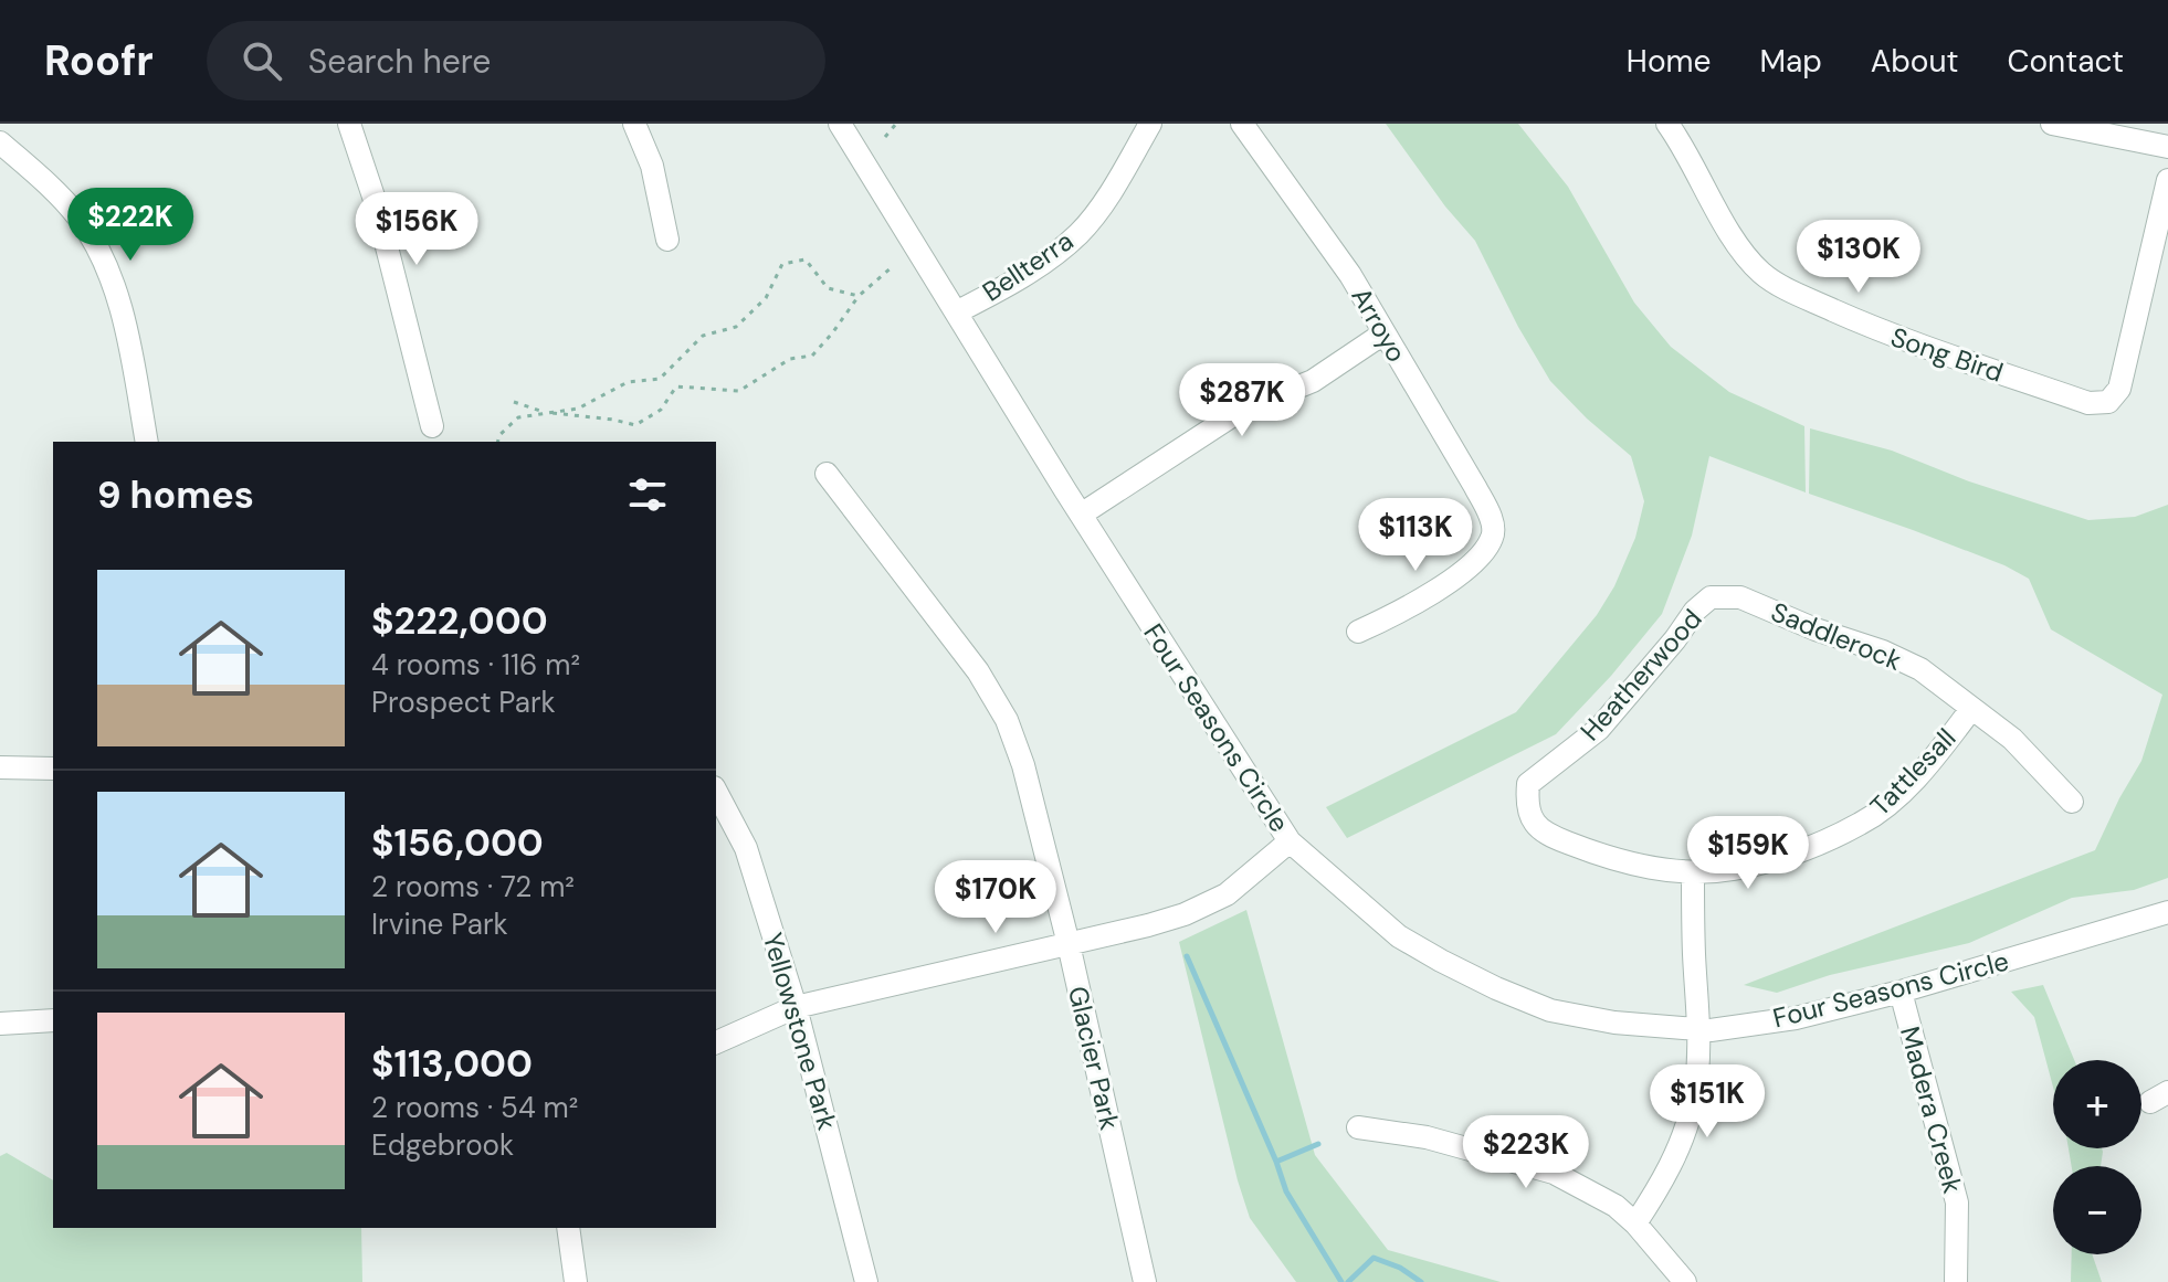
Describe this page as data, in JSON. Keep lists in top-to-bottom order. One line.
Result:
{"streets":{"street":["Bellterra","Arroyo","Song Bird","Saddlerock","Heatherwood","Four Seasons Circle","Tattlesall","Yellowstone Park","Glacier Park","Madera Creek"]},"crossings":[["Bellterra","Four Seasons Circle"],["Saddlerock","Heatherwood"],["Saddlerock","Tattlesall"],["Heatherwood","Tattlesall"],["Four Seasons Circle","Madera Creek"]],"page":{"header":"Roofr","search":"Search here","nav":["Home","Map","About","Contact"],"price":["$222K","$156K","$130K","$287K","$113K","$159K","$170K","$151K","$223K"],"heading":"9 homes","list":[{"name":"$222,000","note":"4 rooms · 116 m² · Prospect Park"},{"name":"$156,000","note":"2 rooms · 72 m² · Irvine Park"},{"name":"$113,000","note":"2 rooms · 54 m² · Edgebrook"}],"map_buttons":["+","−"]}}
